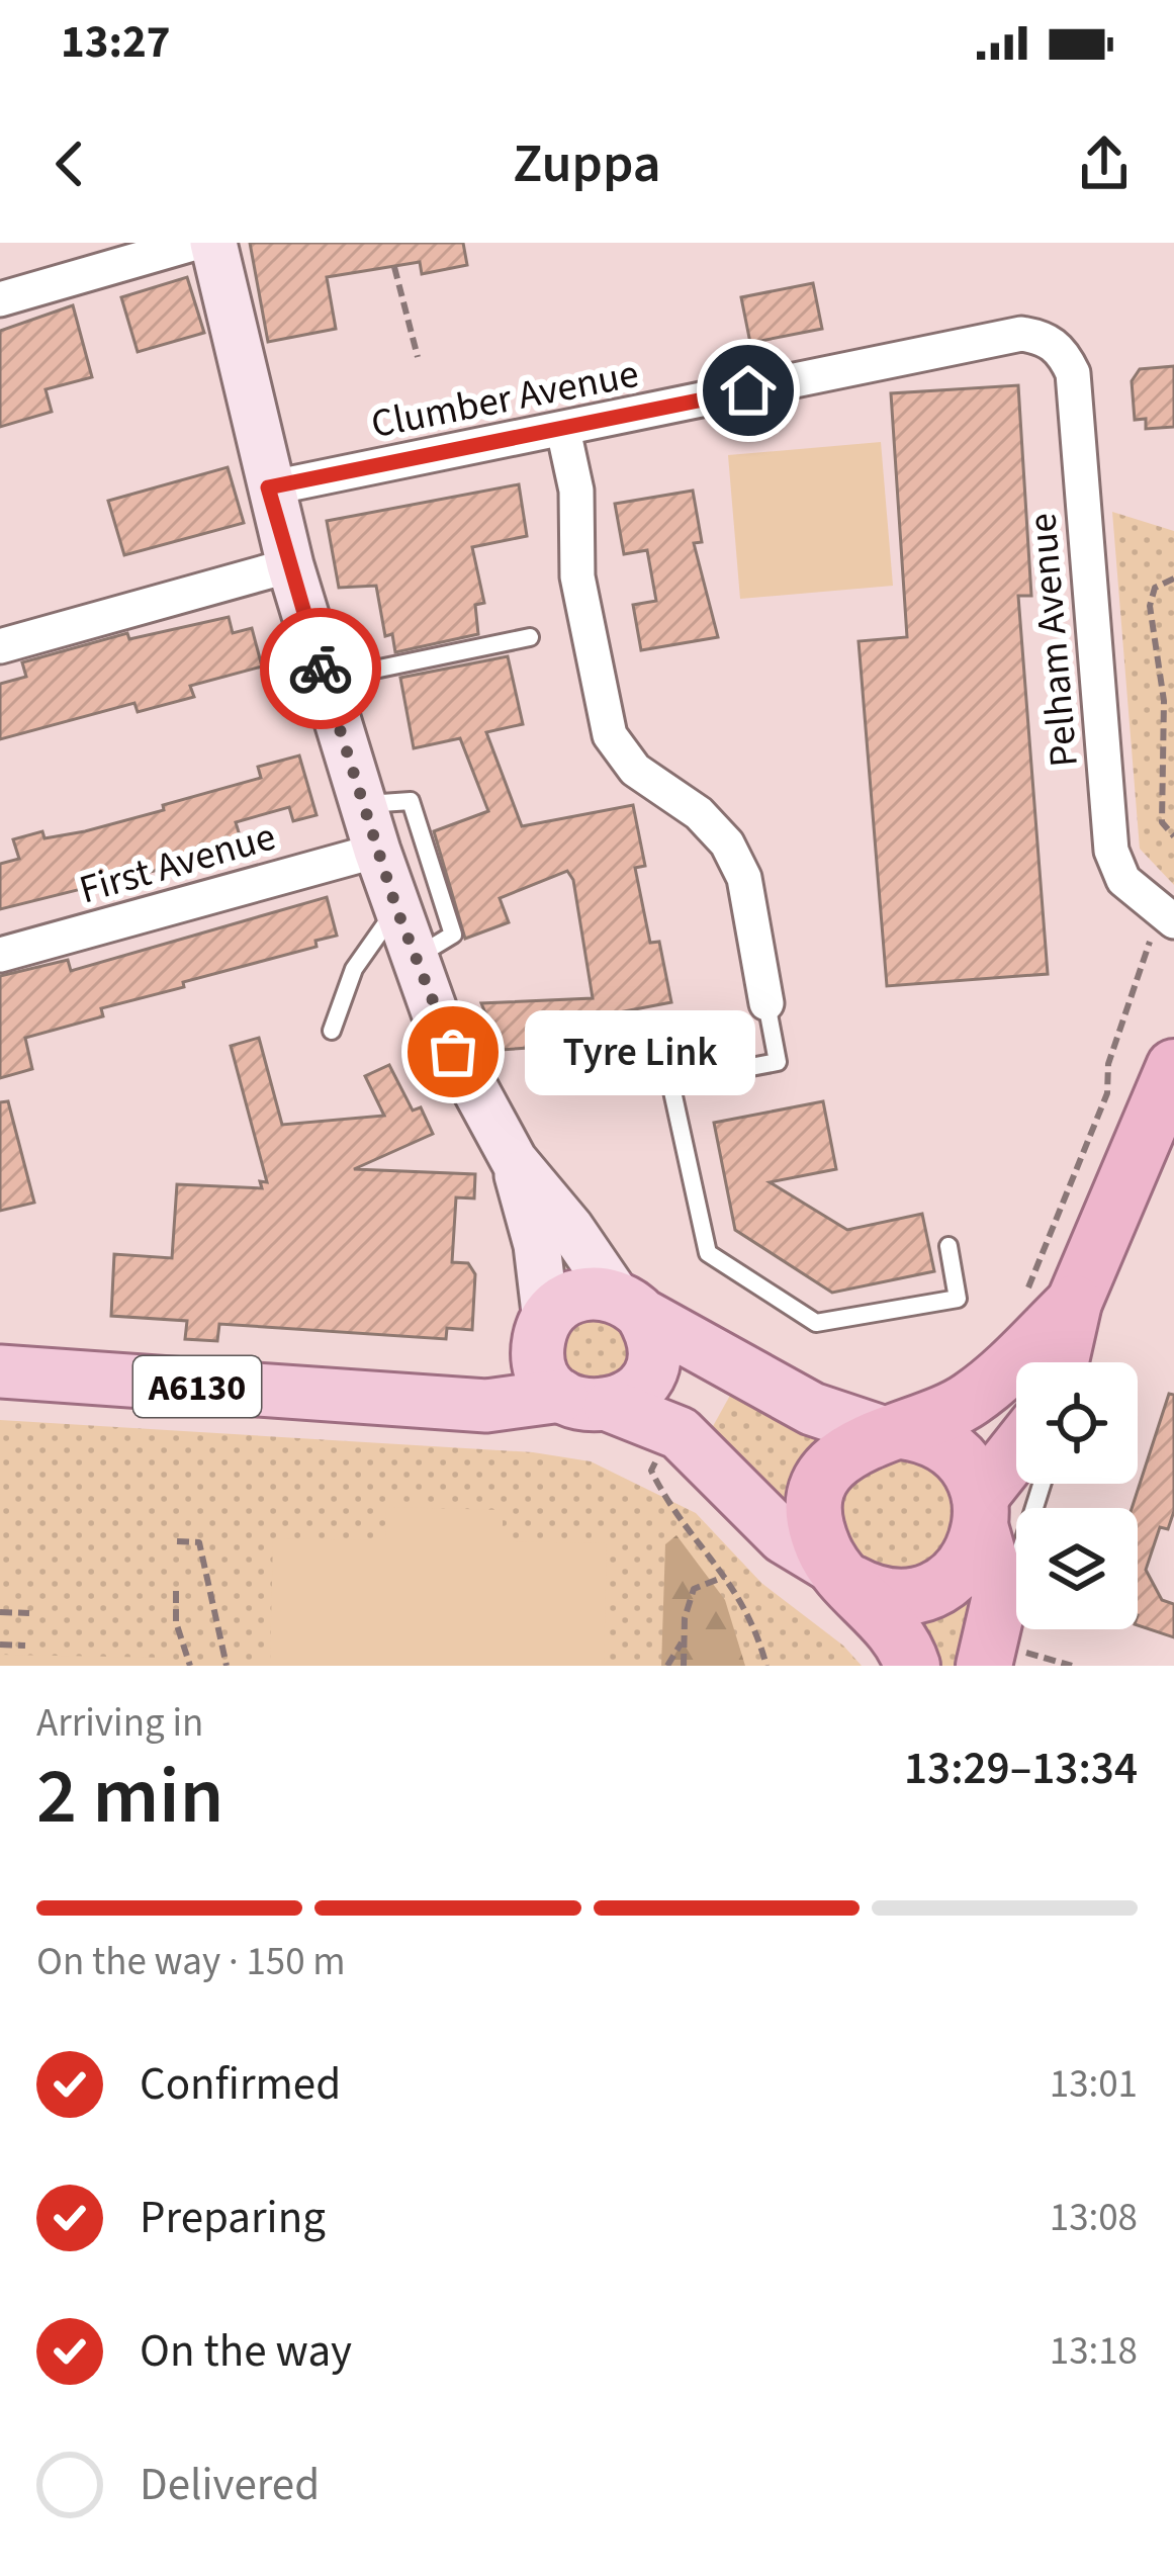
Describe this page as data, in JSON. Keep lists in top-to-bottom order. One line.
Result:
{"streets":{"main road":["A6130"],"street":["Clumber Avenue","Pelham Avenue","First Avenue"]},"crossings":[["Clumber Avenue","Pelham Avenue"]],"places":["Tyre Link"],"page":{"status":"13:27","header":"Zuppa","bubble":"Tyre Link","heading":["2 min","Arriving in","13:29–13:34"],"bar":"On the way · 150 m","list":[["Confirmed","13:01"],["Preparing","13:08"],["On the way","13:18"],"Delivered"]}}
